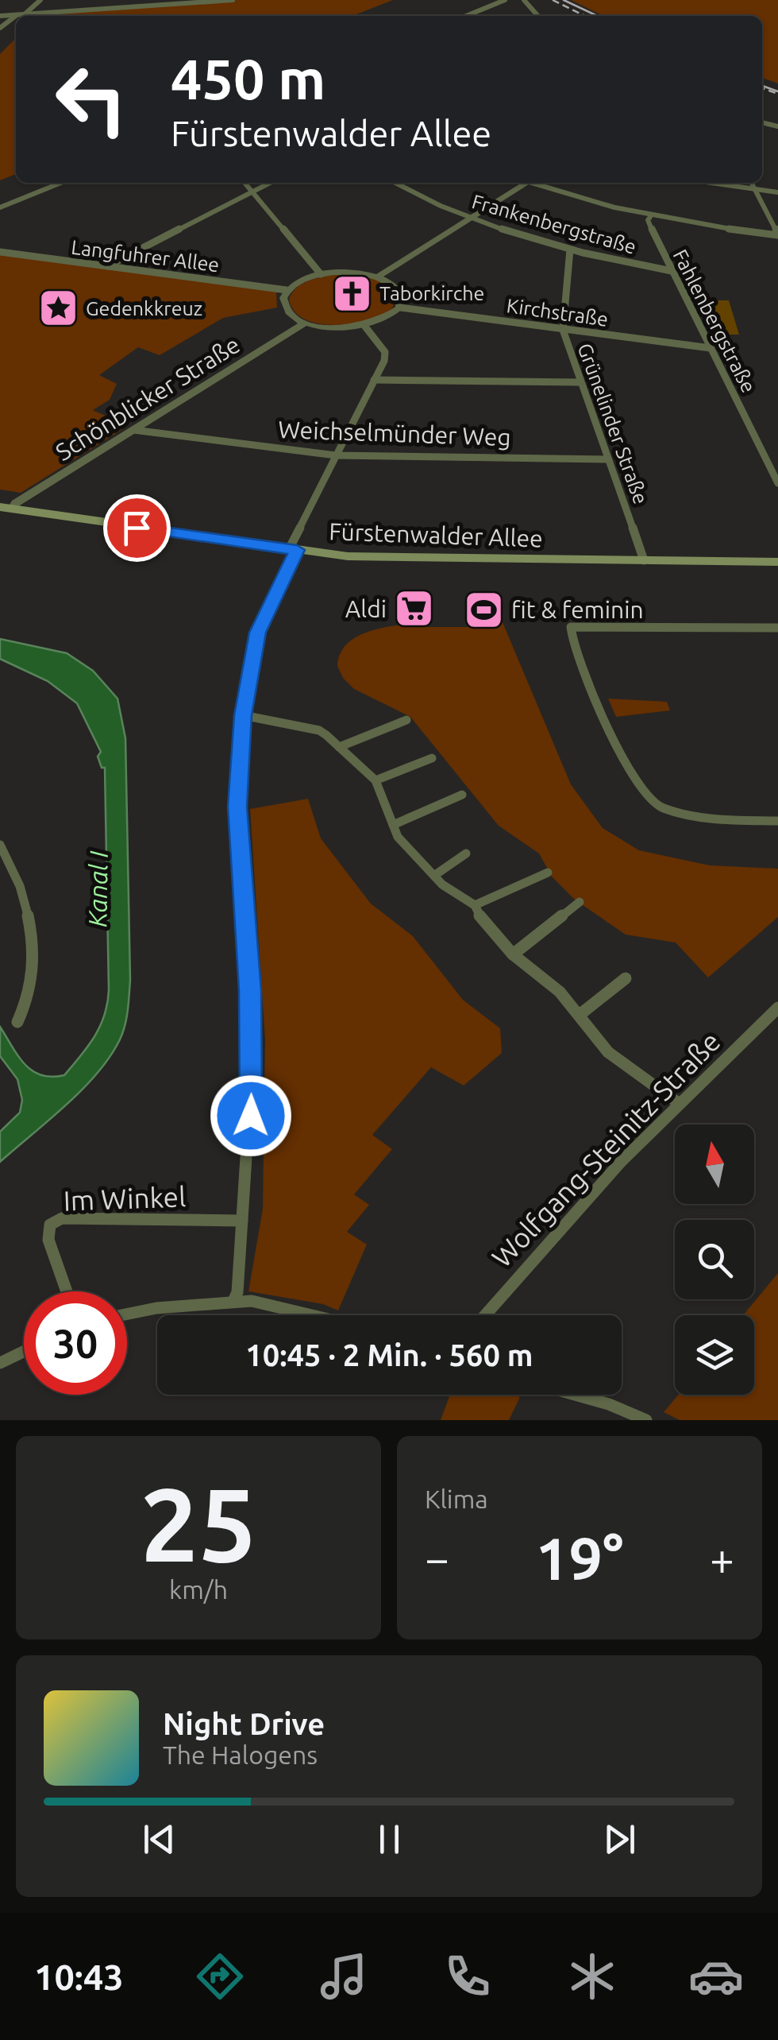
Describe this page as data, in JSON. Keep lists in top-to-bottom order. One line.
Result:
{"streets":{"main road":["Fürstenwalder Allee"],"street":["Frankenbergstraße","Langfuhrer Allee","Kirchstraße","Fahlenbergstraße","Schönblicker Straße","Grünelinder Straße","Weichselmünder Weg","Wolfgang-Steinitz-Straße","Im Winkel"]},"crossings":[["Frankenbergstraße","Fahlenbergstraße"],["Frankenbergstraße","Grünelinder Straße"],["Kirchstraße","Fahlenbergstraße"],["Kirchstraße","Grünelinder Straße"],["Schönblicker Straße","Weichselmünder Weg"],["Schönblicker Straße","Fürstenwalder Allee"],["Grünelinder Straße","Weichselmünder Weg"],["Grünelinder Straße","Fürstenwalder Allee"]],"water":["Kanal I"],"places":{"church":["Taborkirche"],"place":["Gedenkkreuz"],"supermarket":["Aldi"],"sports":["fit & feminin"]},"north":"top","page":{"turn":["450 m","Fürstenwalder Allee"],"limit":"30","trip":"10:45 · 2 Min. · 560 m","tile":[["25","km/h"],"Klima"],"heat":["−","19°","+"],"song":["Night Drive","The Halogens"],"tabs":"10:43"}}
